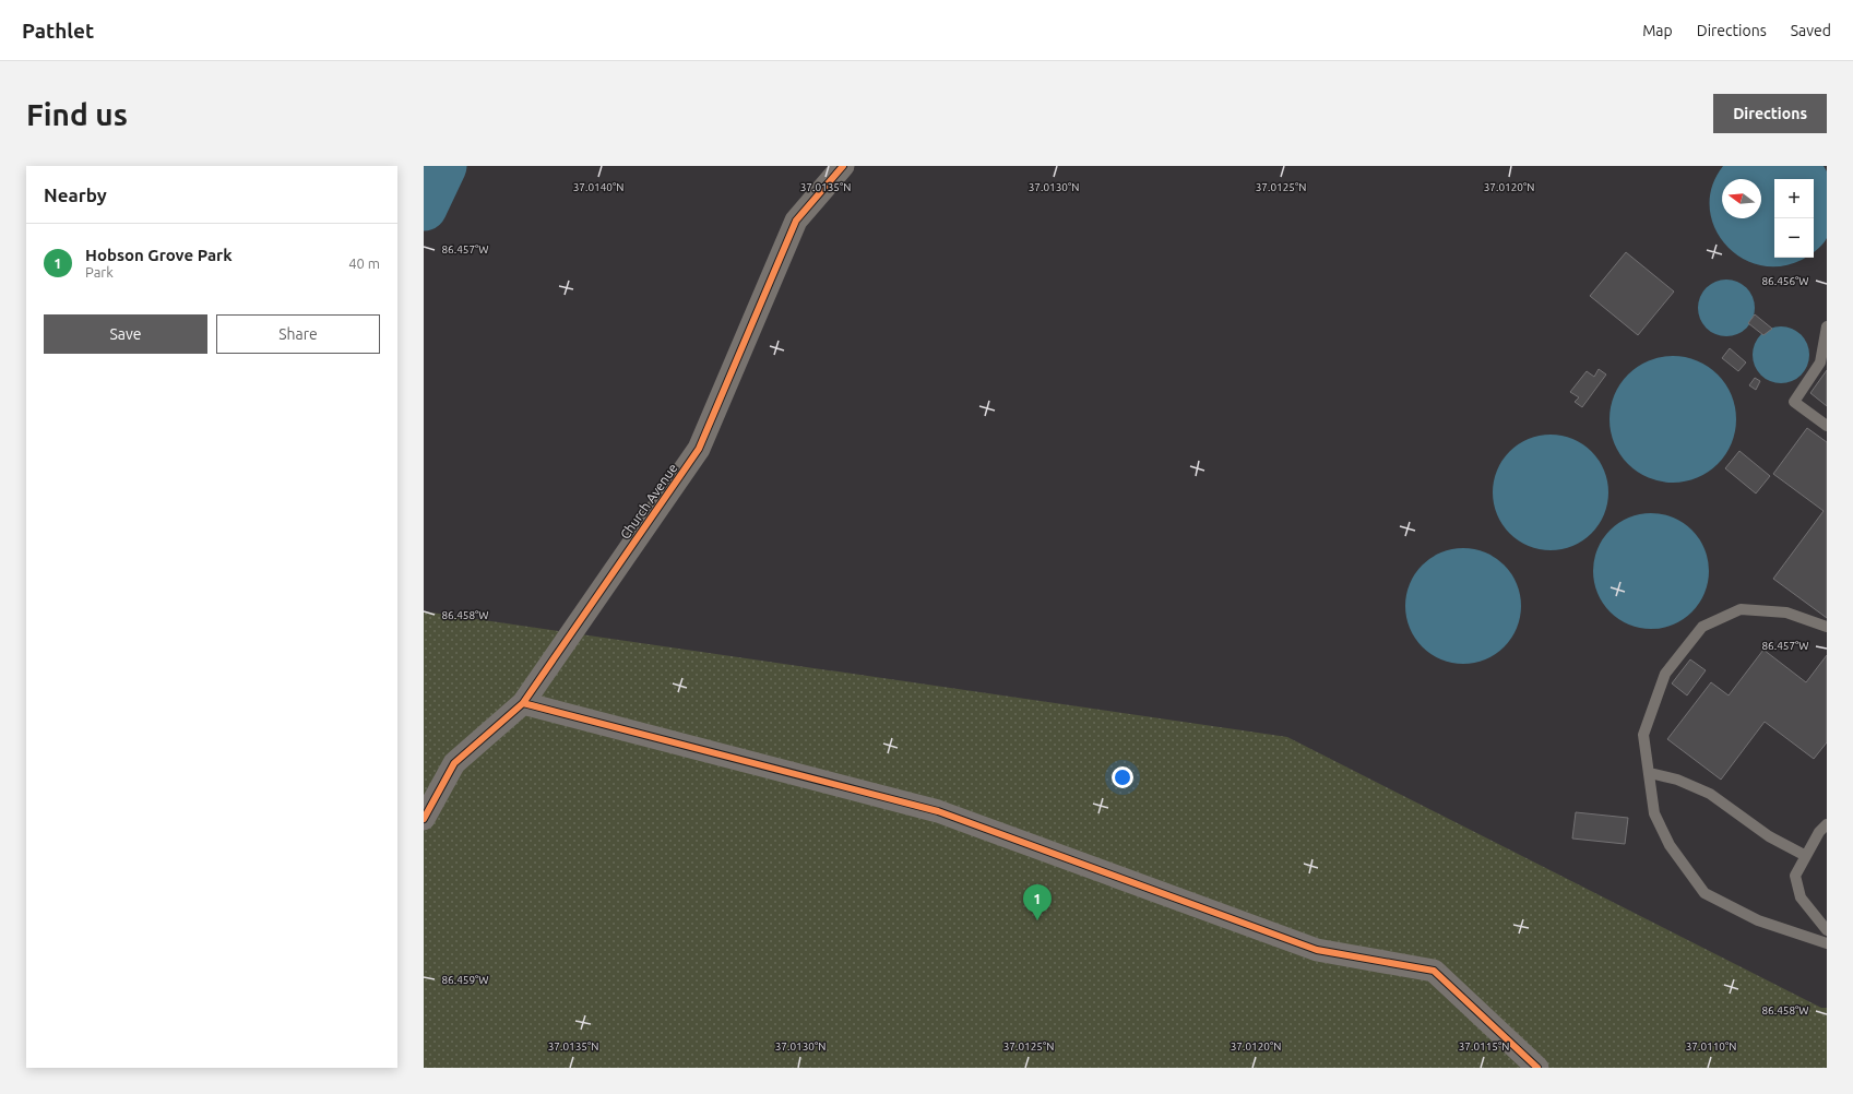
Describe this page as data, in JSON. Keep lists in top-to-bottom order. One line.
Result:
{"streets":{"street":["Church Avenue"]},"north":"left","page":{"header":"Pathlet","nav":["Map","Directions","Saved"],"buttons":["Directions",["Save","Share"]],"title":"Find us","heading":"Nearby","map_buttons":["+","−"],"list":[{"mark":"1","name":"Hobson Grove Park","note":"Park","value":"40 m"}],"pins":"1"},"coordinates":["37.0140°N","37.0135°N","37.0130°N","37.0125°N","37.0120°N","86.457°W","86.456°W","86.458°W","86.459°W","37.0115°N","37.0110°N"]}
